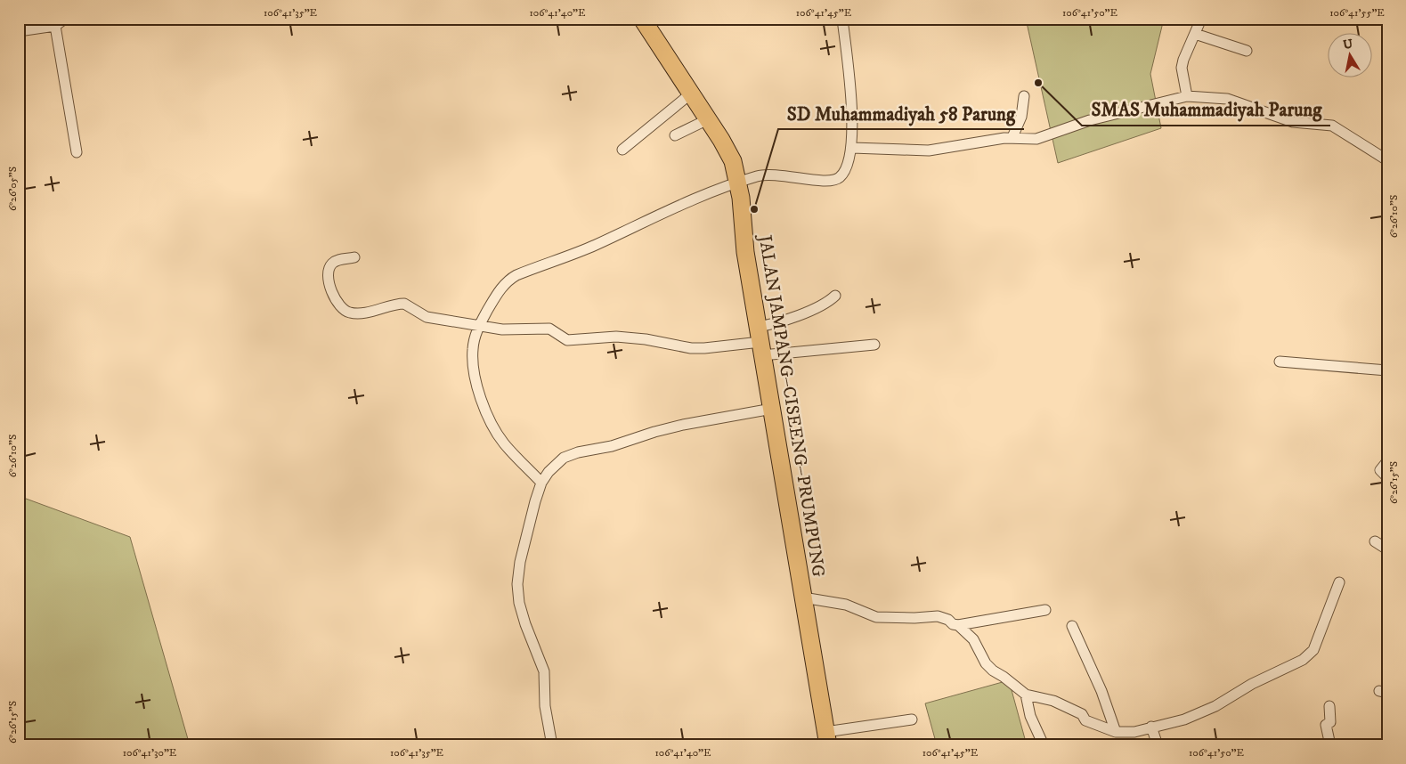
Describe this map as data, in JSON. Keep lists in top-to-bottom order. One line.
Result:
{"streets":{"main road":["JALAN JAMPANG–CISEENG–PRUMPUNG"]},"places":["SMAS Muhammadiyah Parung","SD Muhammadiyah 58 Parung"],"north":"top","coordinates":["106°41'35\"E","106°41'40\"E","106°41'45\"E","106°41'50\"E","106°41'55\"E","6°26'05\"S","6°26'10\"S","6°26'15\"S","106°41'30\"E"]}
